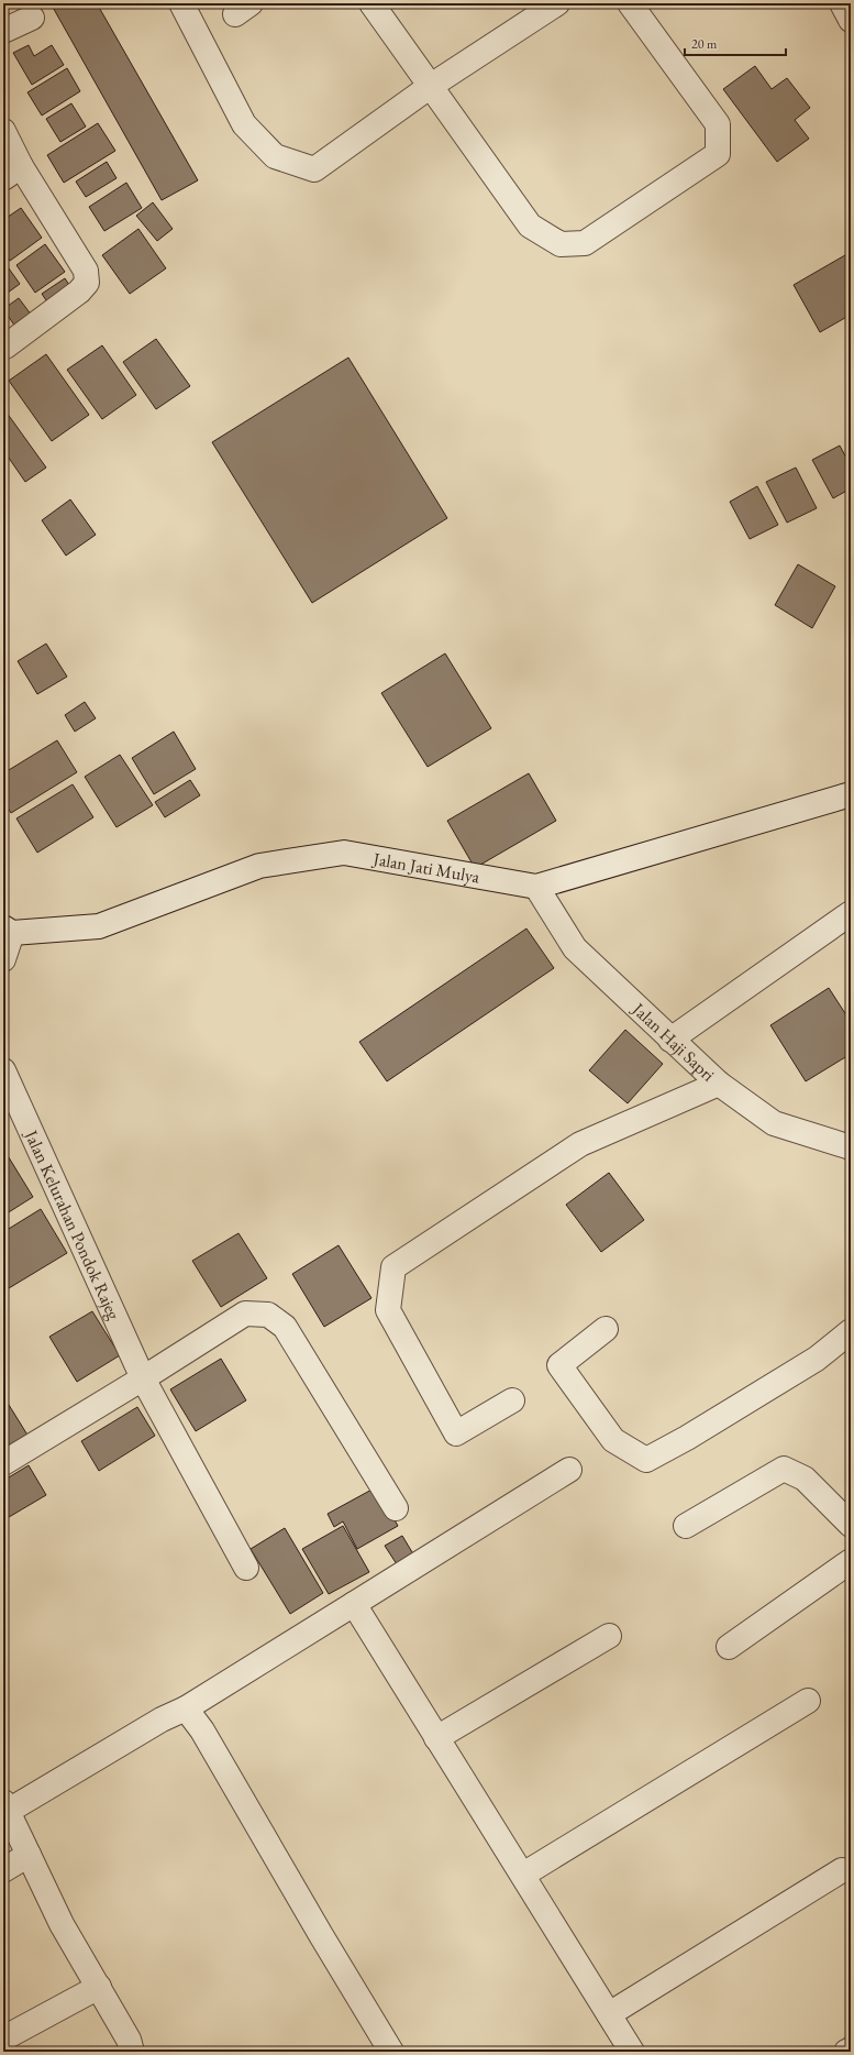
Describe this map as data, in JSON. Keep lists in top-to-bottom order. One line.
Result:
{"streets":{"street":["Jalan Jati Mulya","Jalan Haji Sapri","Jalan Kelurahan Pondok Rajeg"]},"crossings":[["Jalan Jati Mulya","Jalan Haji Sapri"]],"scale_bar":"20 m"}
